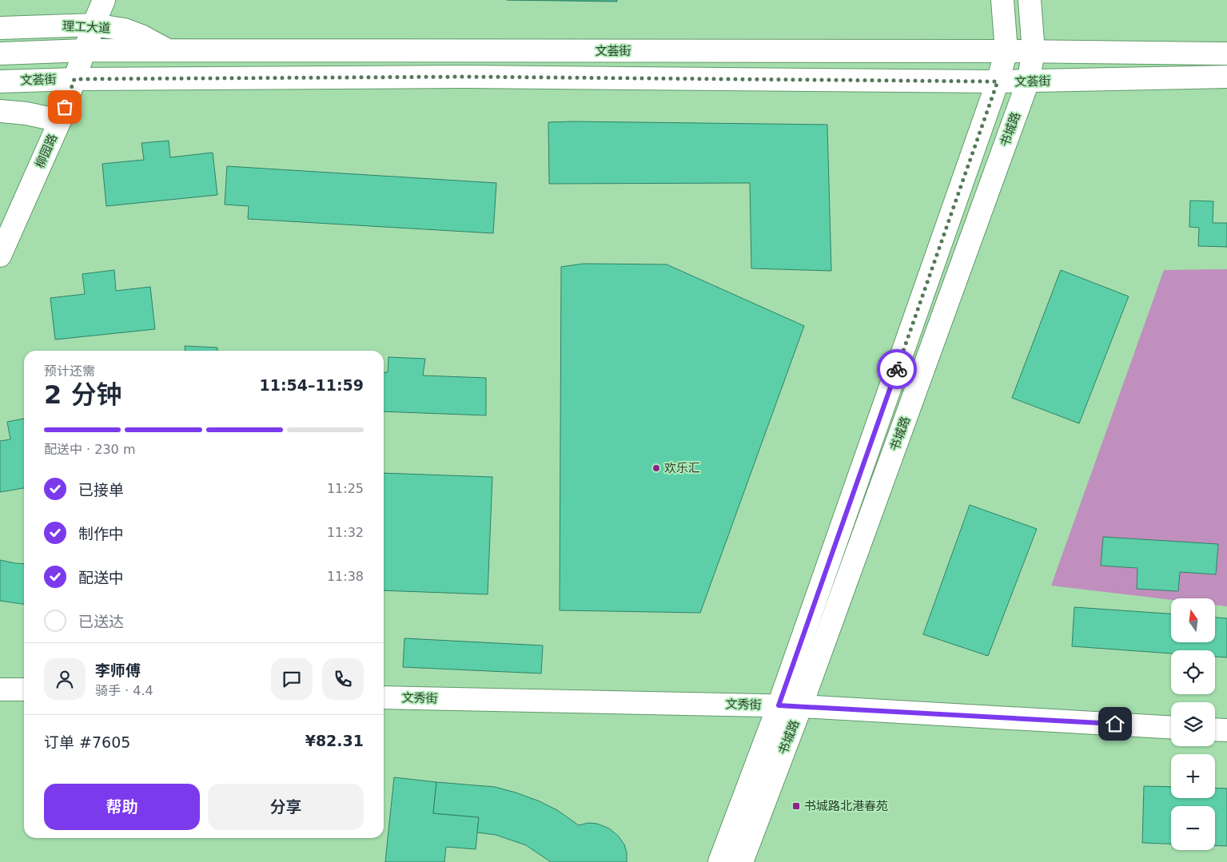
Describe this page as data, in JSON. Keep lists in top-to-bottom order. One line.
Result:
{"streets":{"main road":["理工大道","文荟街","书城路","柳园路","文秀街"]},"crossings":[["理工大道","文荟街"],["理工大道","柳园路"],["文荟街","书城路"],["文荟街","柳园路"],["书城路","文秀街"]],"places":{"other":["欢乐汇"],"transit":["书城路北港春苑"]},"north":"top","page":{"heading":["2 分钟","预计还需","11:54–11:59"],"panel":["李师傅","骑手 · 4.4","订单 #7605","¥82.31"],"bar":"配送中 · 230 m","list":[["已接单","11:25"],["制作中","11:32"],["配送中","11:38"],"已送达"],"map_buttons":["+","−"],"buttons":["帮助","分享"]}}
